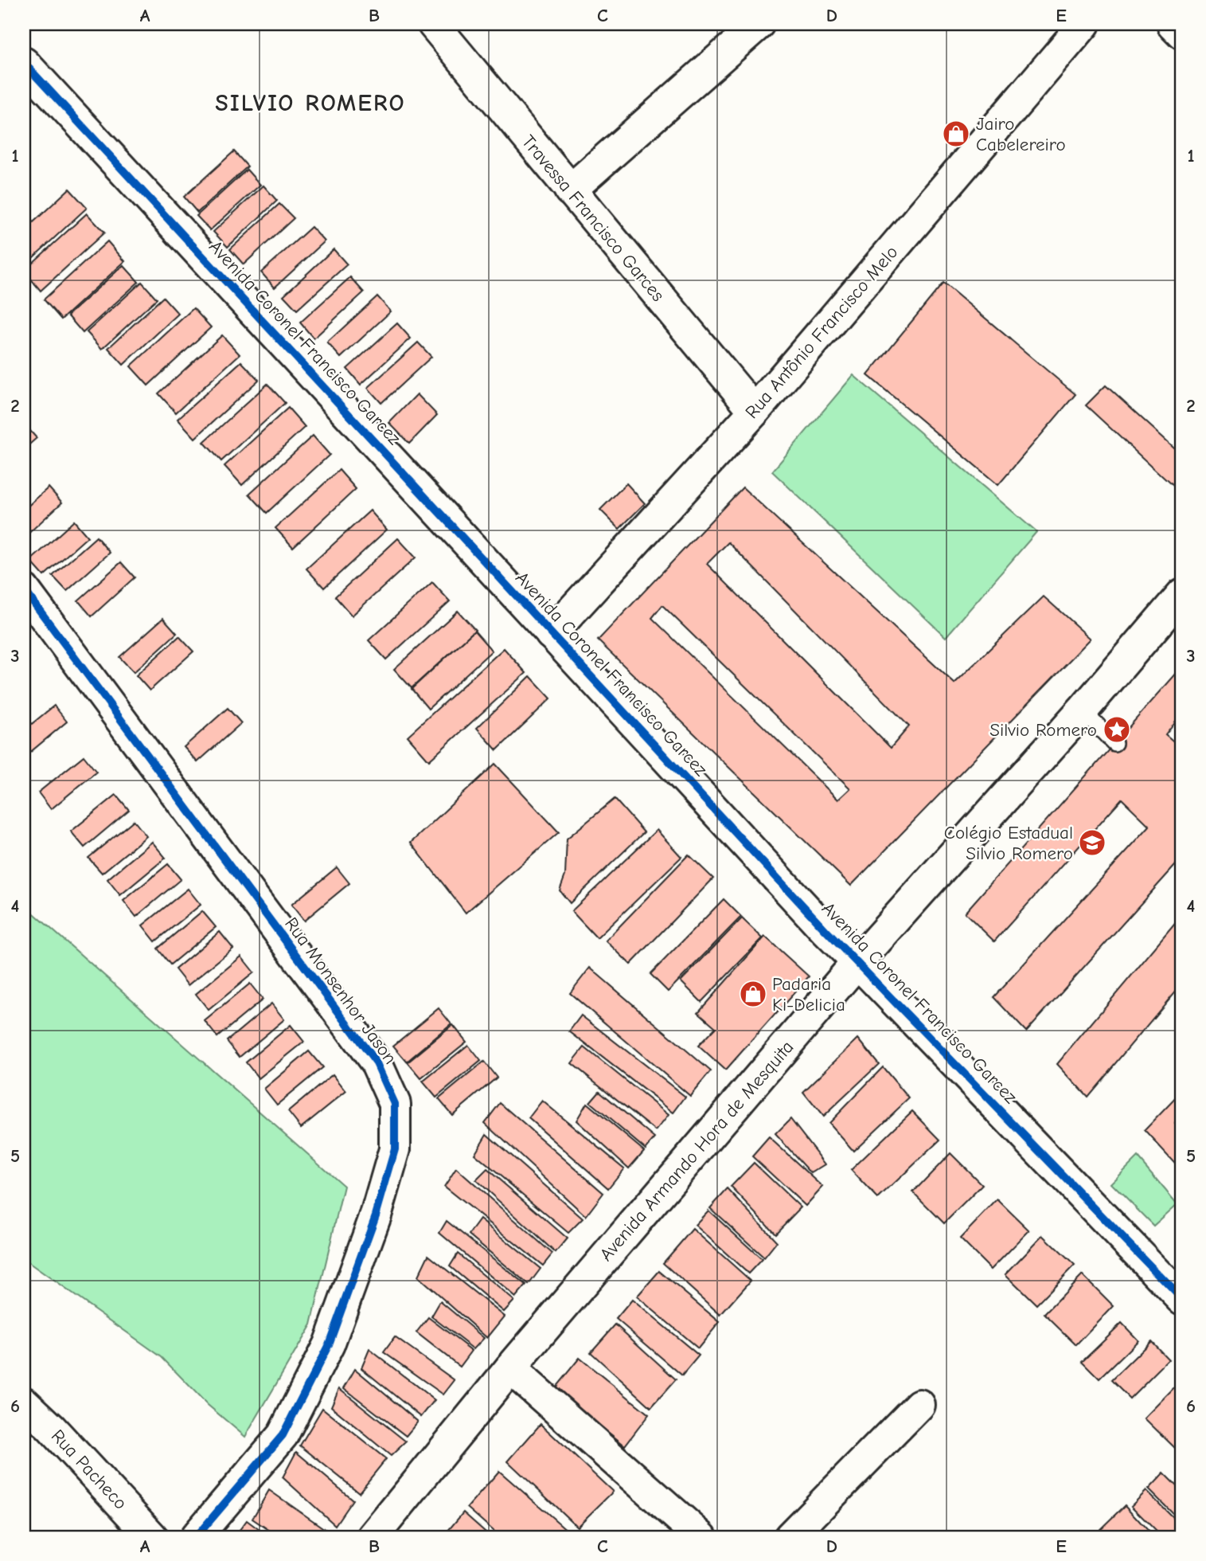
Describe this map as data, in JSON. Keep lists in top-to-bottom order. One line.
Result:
{"streets":{"street":["Travessa Francisco Garces","Rua Antônio Francisco Melo","Avenida Coronel Francisco Garcez","Rua Monsenhor Jason","Avenida Armando Hora de Mesquita","Rua Pacheco"]},"crossings":[["Travessa Francisco Garces","Rua Antônio Francisco Melo"],["Rua Antônio Francisco Melo","Avenida Coronel Francisco Garcez"],["Avenida Coronel Francisco Garcez","Avenida Armando Hora de Mesquita"]],"districts":["SILVIO ROMERO"],"places":{"shop":["Jairo Cabelereiro","Padaria Ki-Delicia"],"place":["Silvio Romero"],"school or university":["Colégio Estadual Silvio Romero"]},"grid":{"columns":["A","B","C","D","E"],"rows":["1","2","3","4","5","6"]}}
